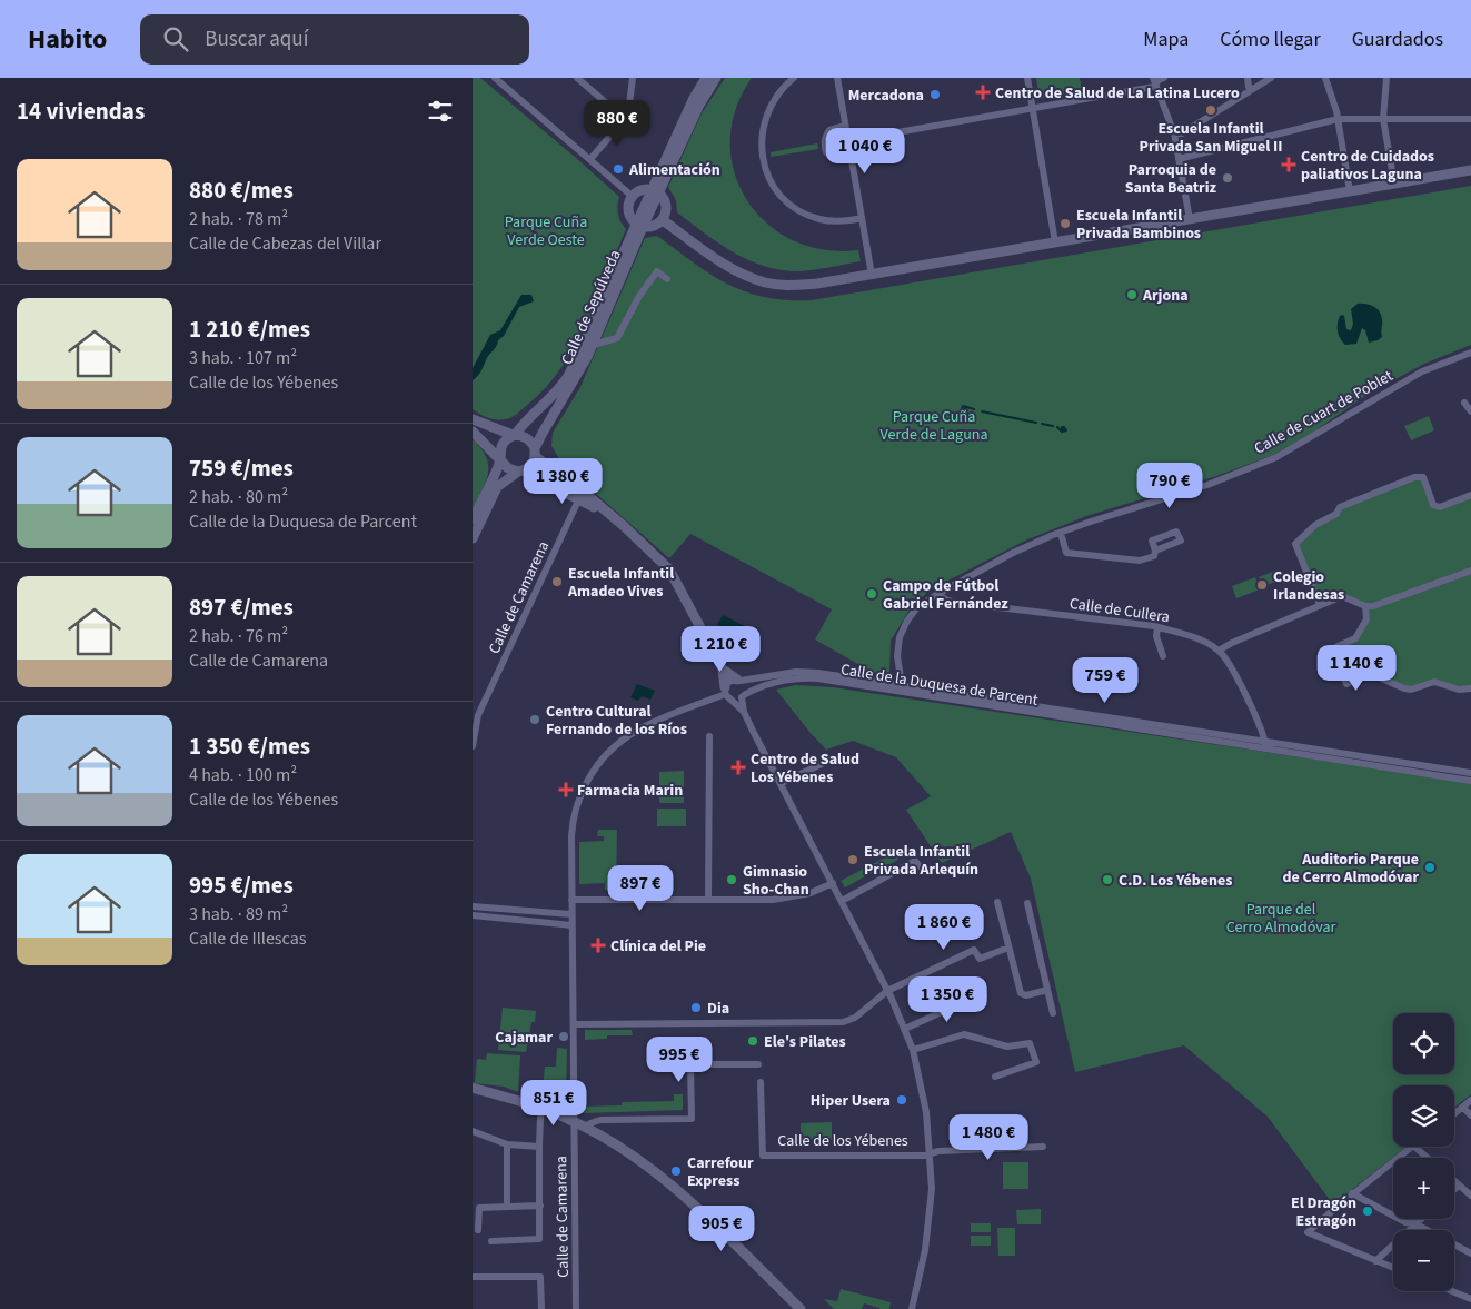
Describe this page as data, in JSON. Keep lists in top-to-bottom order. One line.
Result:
{"streets":{"street":["Calle de Sepúlveda","Calle de Cuart de Poblet","Calle de Camarena","Calle de Cullera","Calle de la Duquesa de Parcent","Calle de los Yébenes"]},"crossings":[["Calle de Cuart de Poblet","Calle de Cullera"],["Calle de Cuart de Poblet","Calle de la Duquesa de Parcent"],["Calle de Camarena","Calle de la Duquesa de Parcent"],["Calle de Camarena","Calle de los Yébenes"],["Calle de la Duquesa de Parcent","Calle de los Yébenes"]],"parks":["Parque Cuña Verde Oeste","Parque Cuña Verde de Laguna","Parque del Cerro Almodóvar"],"places":{"health":["Centro de Salud de La Latina Lucero","Centro de Cuidados paliativos Laguna","Centro de Salud Los Yébenes","Farmacia Marin","Clínica del Pie"],"other":["Mercadona","Escuela Infantil Privada San Miguel II","Alimentación","Parroquia de Santa Beatriz","Escuela Infantil Privada Bambinos","Arjona","Escuela Infantil Amadeo Vives","Colegio Irlandesas","Campo de Fútbol Gabriel Fernández","Centro Cultural Fernando de los Ríos","Escuela Infantil Privada Arlequín","Auditorio Parque de Cerro Almodóvar","Gimnasio Sho-Chan","C.D. Los Yébenes","Dia","Cajamar","Ele's Pilates","Hiper Usera","Carrefour Express","El Dragón Estragón"]},"page":{"header":"Habito","search":"Buscar aquí","nav":["Mapa","Cómo llegar","Guardados"],"heading":"14 viviendas","price":["880 €","1 040 €","1 380 €","790 €","1 210 €","1 140 €","759 €","897 €","1 860 €","1 350 €","995 €","851 €","1 480 €","905 €"],"list":[{"name":"880 €/mes","note":"2 hab. · 78 m² · Calle de Cabezas del Villar"},{"name":"1 210 €/mes","note":"3 hab. · 107 m² · Calle de los Yébenes"},{"name":"759 €/mes","note":"2 hab. · 80 m² · Calle de la Duquesa de Parcent"},{"name":"897 €/mes","note":"2 hab. · 76 m² · Calle de Camarena"},{"name":"1 350 €/mes","note":"4 hab. · 100 m² · Calle de los Yébenes"},{"name":"995 €/mes","note":"3 hab. · 89 m² · Calle de Illescas"}],"map_buttons":["+","−"]}}
